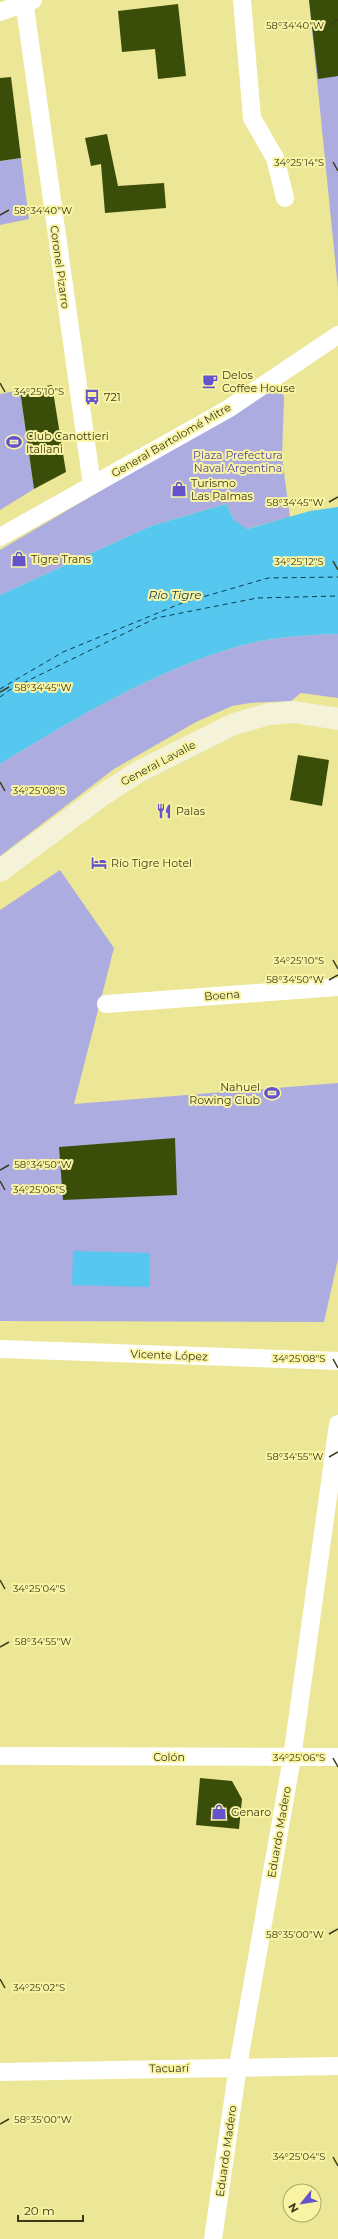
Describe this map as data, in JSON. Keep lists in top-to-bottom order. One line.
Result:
{"streets":{"street":["Coronel Pizarro","General Bartolomé Mitre","General Lavalle","Boena","Vicente López","Colón","Eduardo Madero","Tacuarí"]},"crossings":[["Coronel Pizarro","General Bartolomé Mitre"],["Colón","Eduardo Madero"],["Eduardo Madero","Tacuarí"]],"water":["Río Tigre"],"parks":["Plaza Prefectura Naval Argentina"],"places":{"cafe":["Delos Coffee House"],"bus stop":["721"],"sports":["Club Canottieri Italiani","Nahuel Rowing Club"],"shop":["Turismo Las Palmas","Tigre Trans","Genaro"],"restaurant":["Palas"],"hotel":["Río Tigre Hotel"]},"scale_bar":"20 m","north":"bottom left","coordinates":["58°34'40\"W","34°25'14\"S","34°25'10\"S","58°34'45\"W","34°25'12\"S","34°25'08\"S","58°34'50\"W","34°25'06\"S","58°34'55\"W","34°25'04\"S","58°35'00\"W","34°25'02\"S"]}
